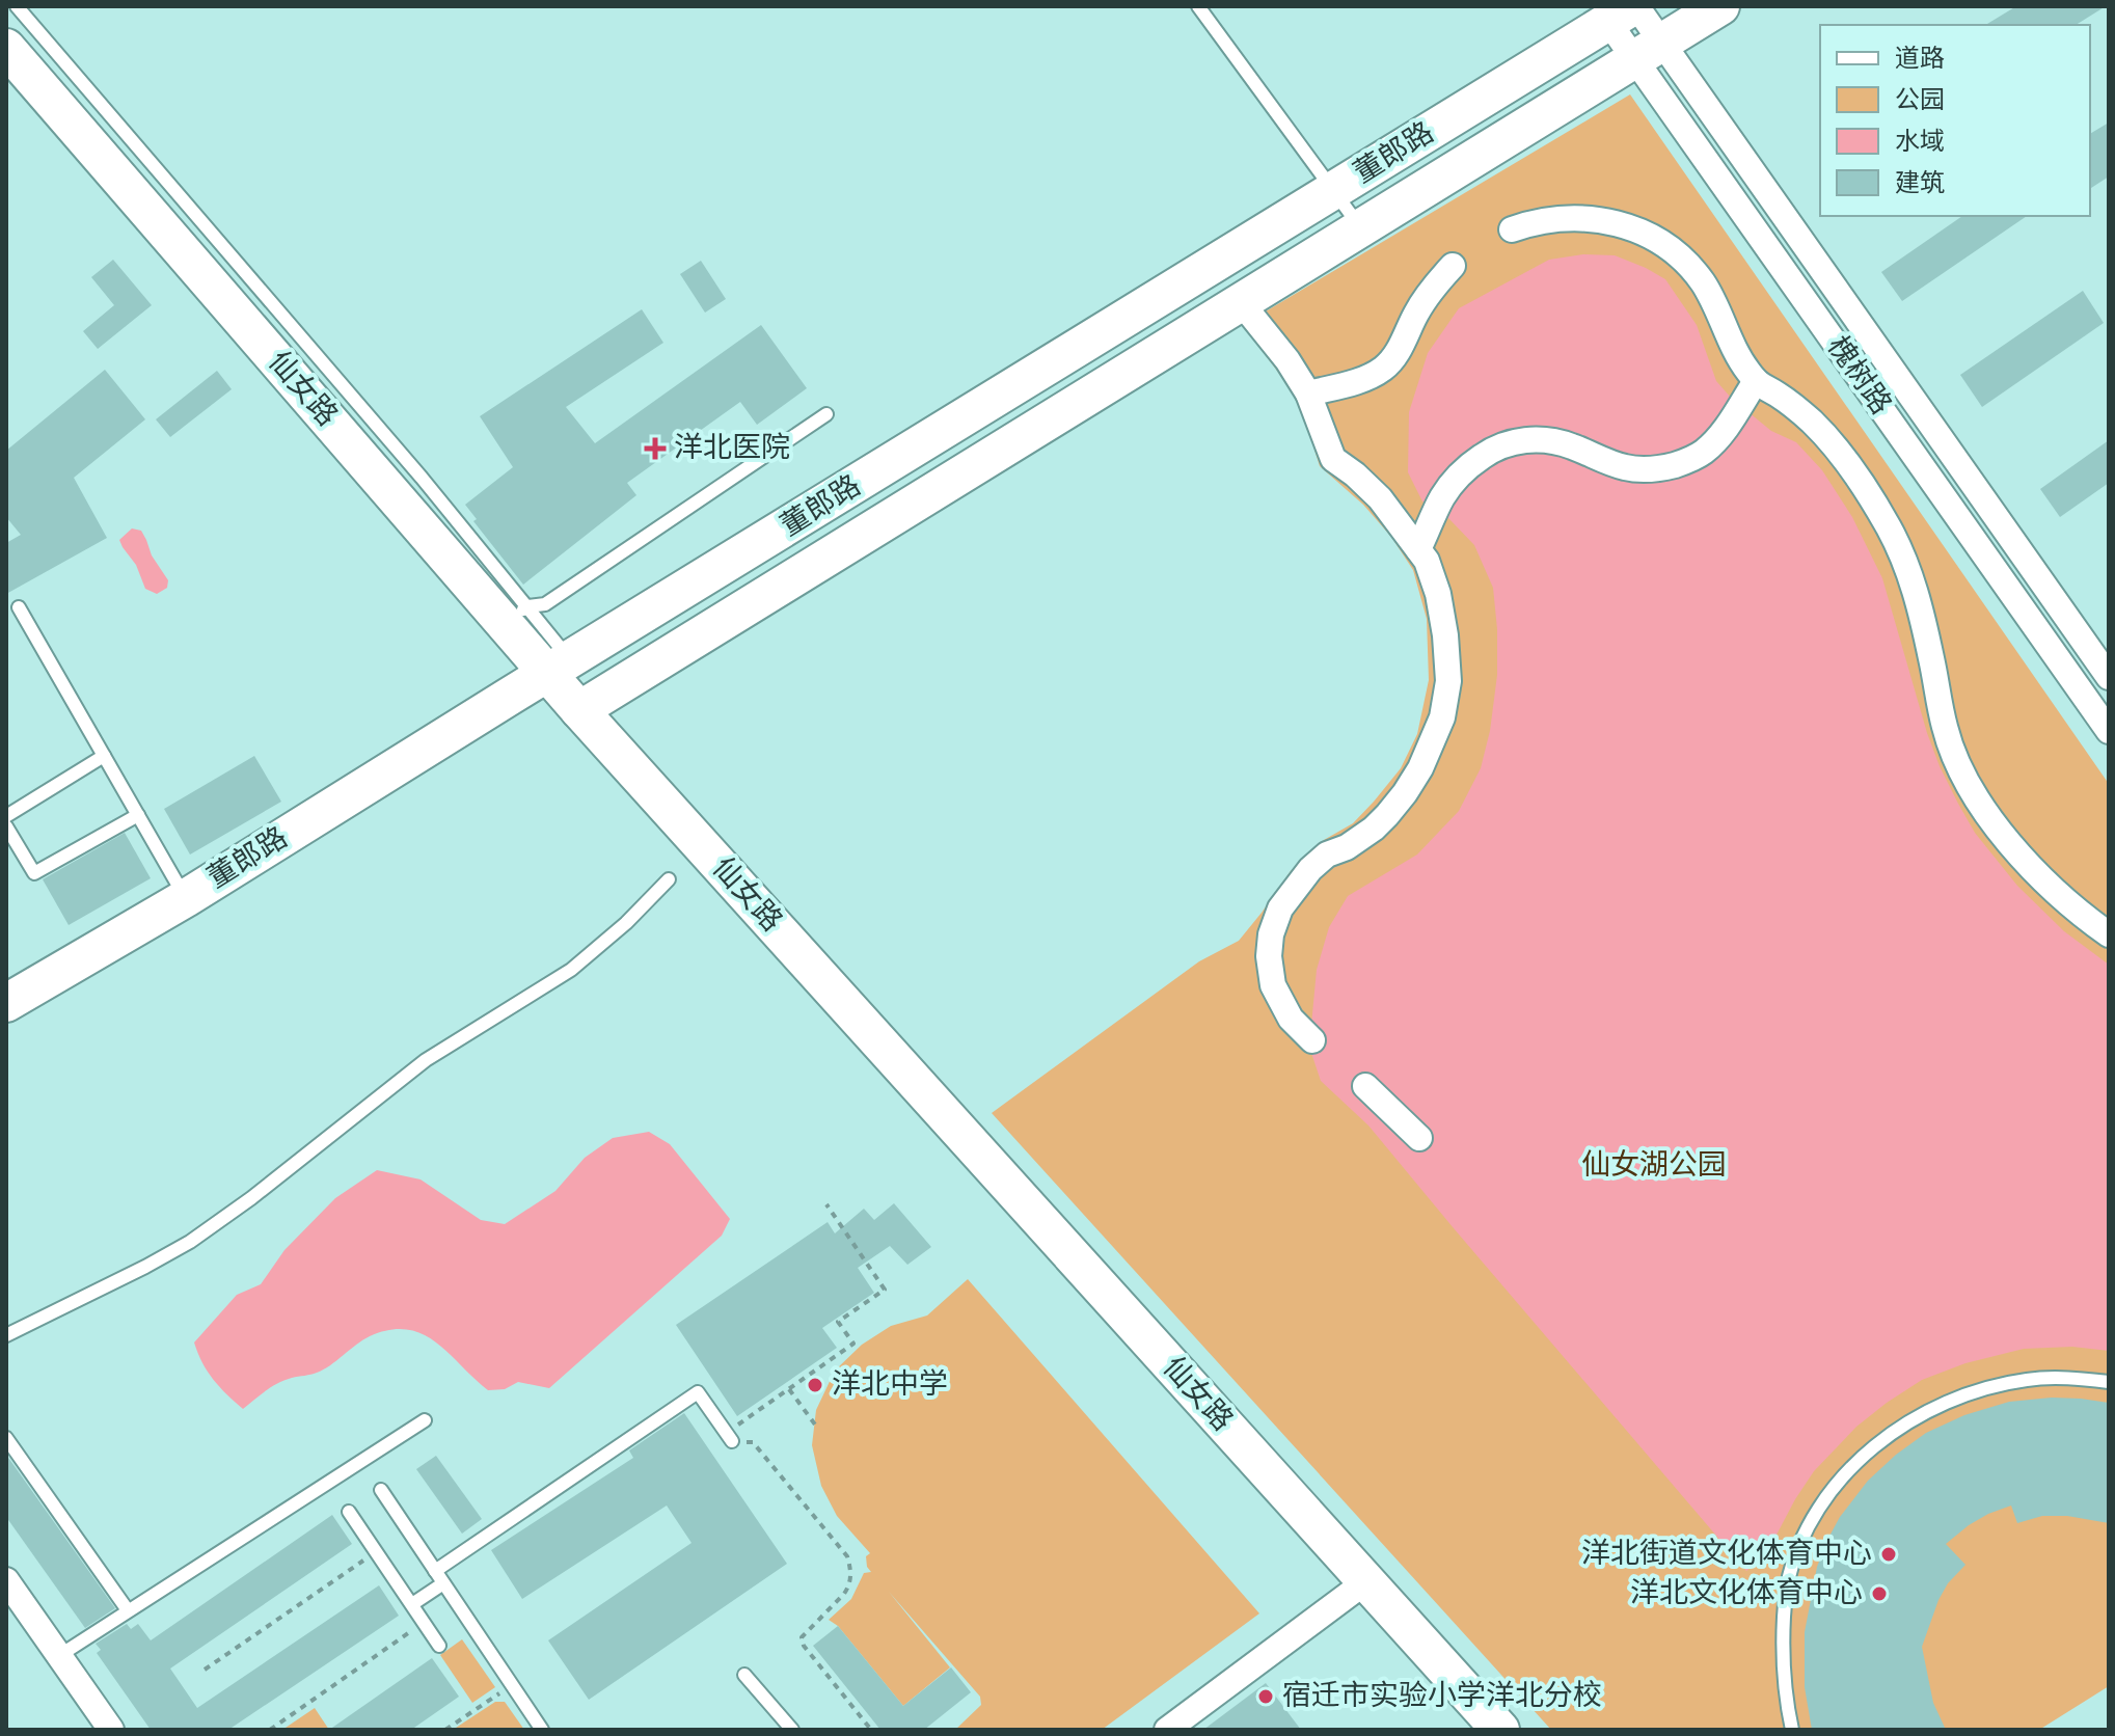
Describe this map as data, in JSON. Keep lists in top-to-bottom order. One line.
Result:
{"streets":{"street":["董郎路","槐树路","仙女路"]},"crossings":[["董郎路","槐树路"],["董郎路","仙女路"]],"parks":["仙女湖公园"],"places":{"health":["洋北医院"],"other":["洋北中学","洋北街道文化体育中心","洋北文化体育中心","宿迁市实验小学洋北分校"]},"legend":["道路","公园","水域","建筑"]}
